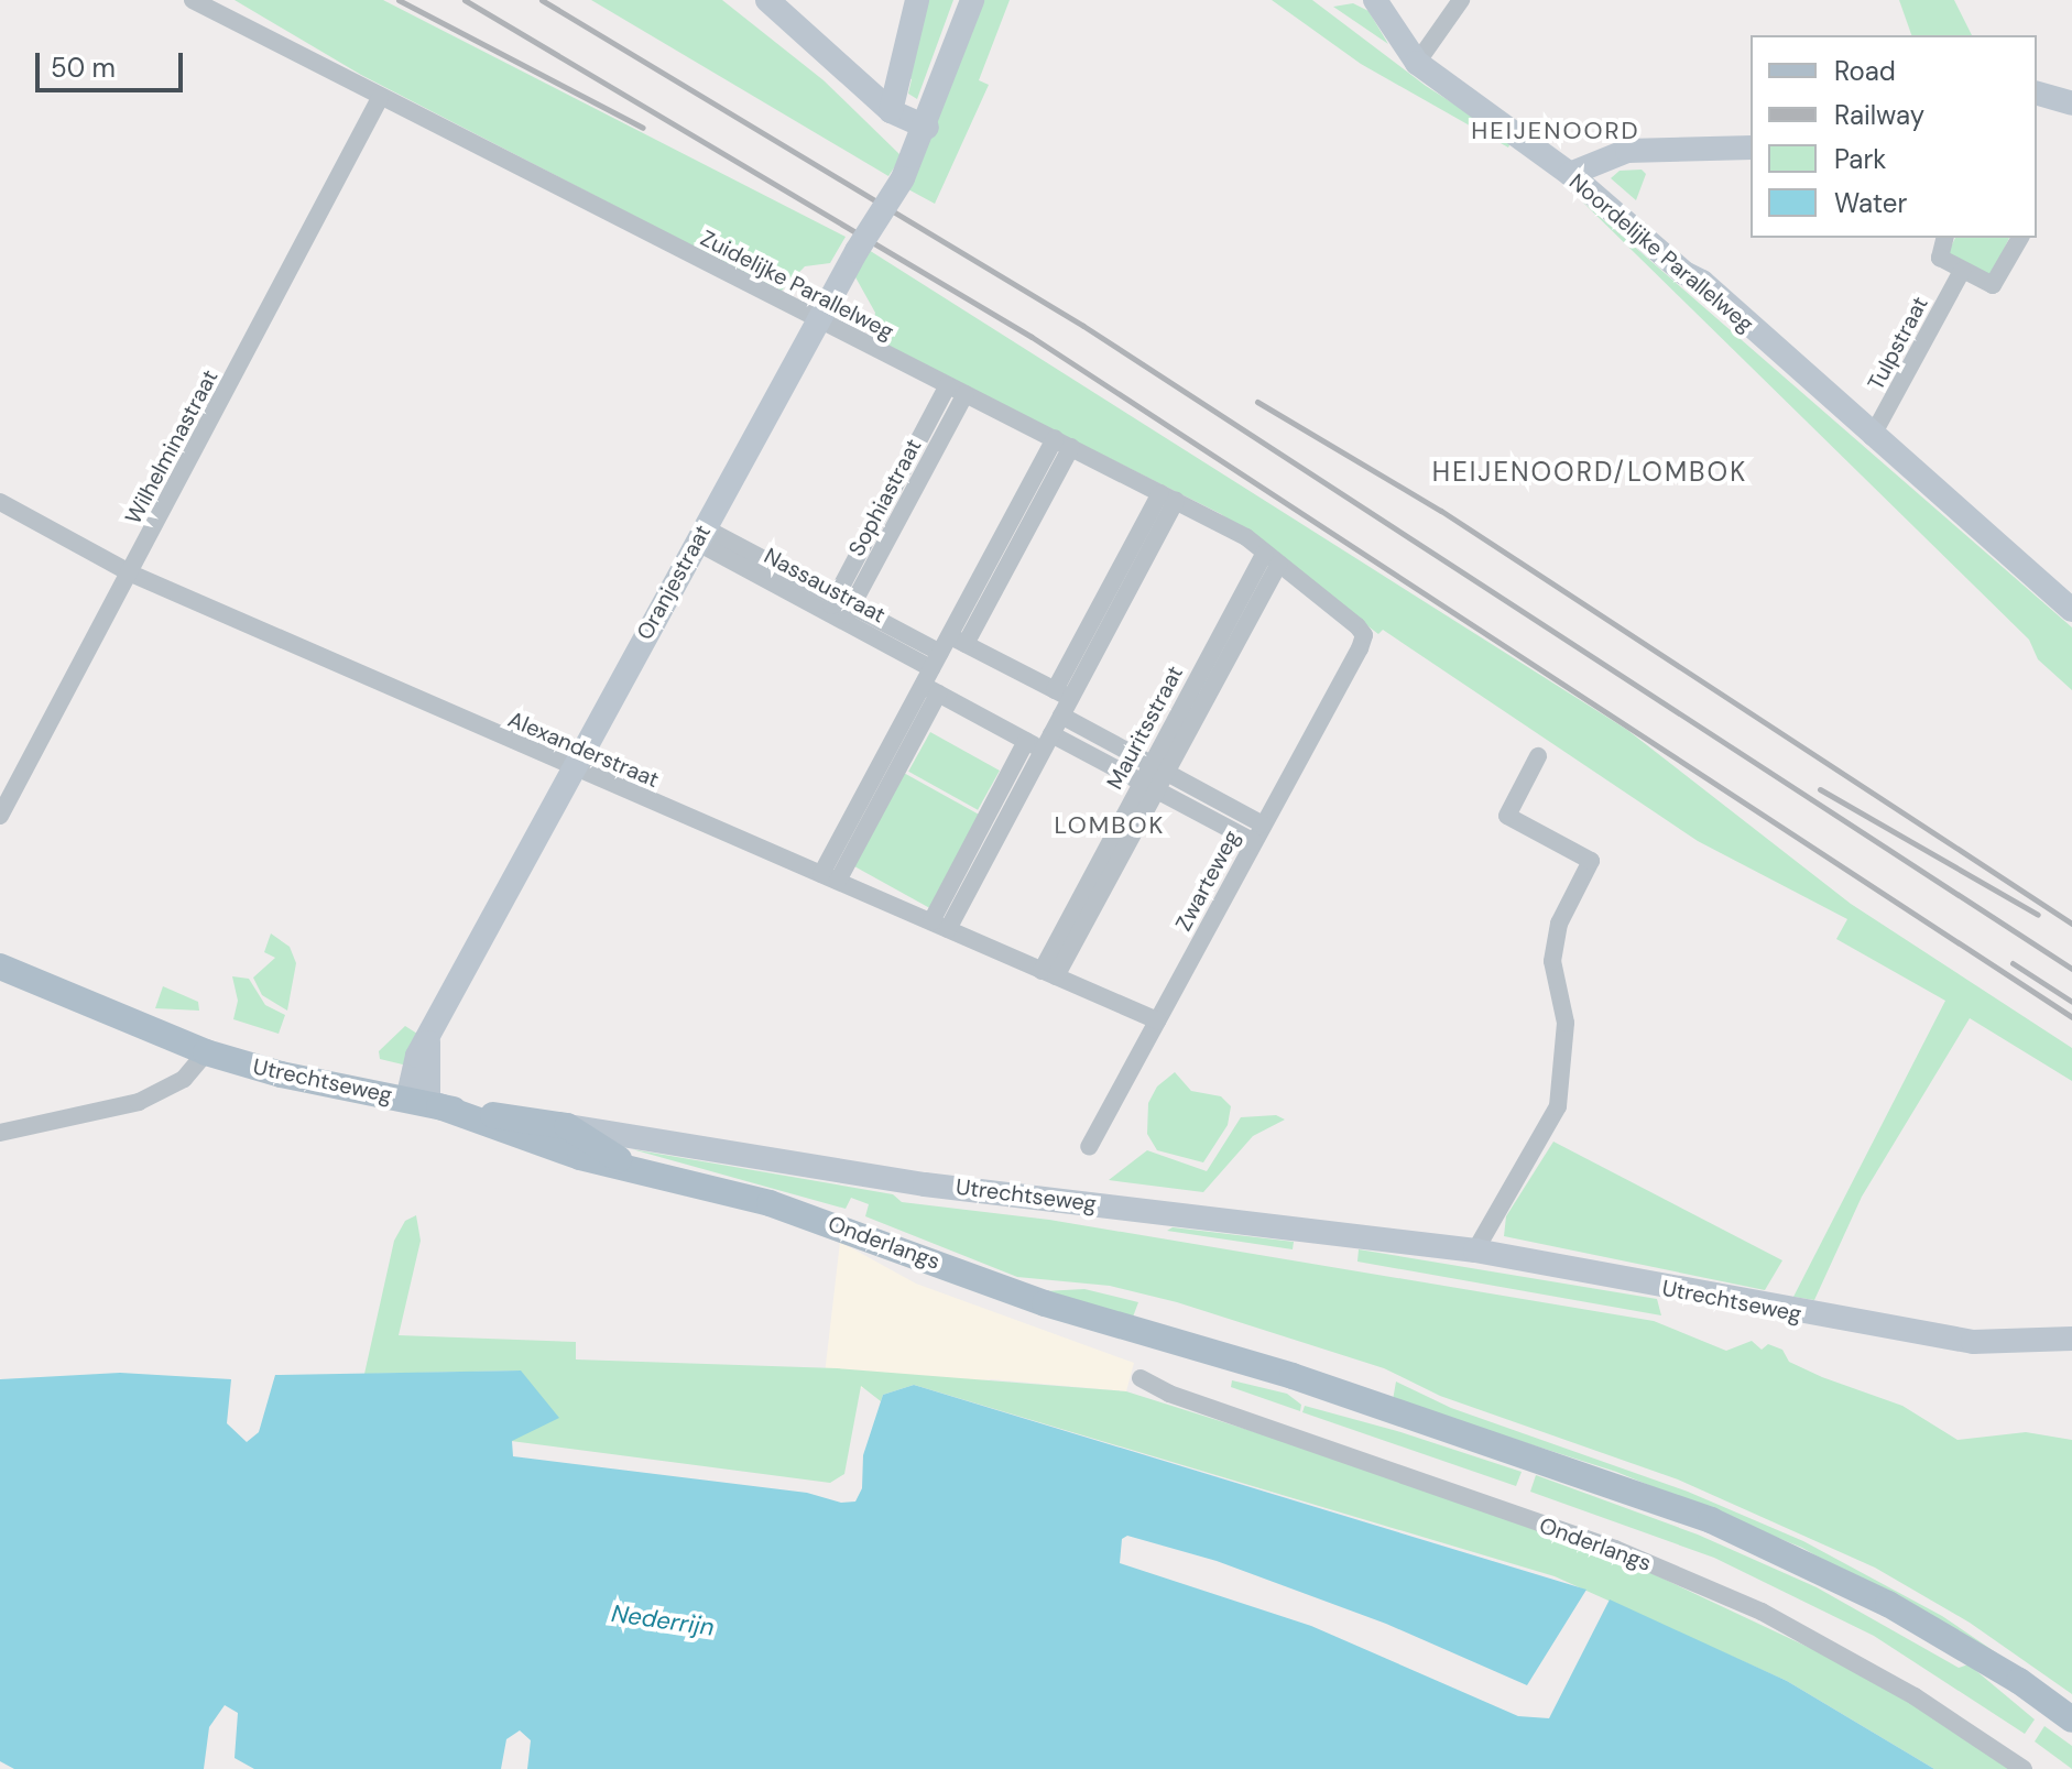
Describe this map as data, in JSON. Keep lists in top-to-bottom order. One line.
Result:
{"streets":{"main road":["Utrechtseweg","Onderlangs"],"street":["Noordelijke Parallelweg","Zuidelijke Parallelweg","Tulpstraat","Wilhelminastraat","Sophiastraat","Oranjestraat","Nassaustraat","Mauritsstraat","Alexanderstraat","Zwarteweg"]},"crossings":[["Noordelijke Parallelweg","Tulpstraat"],["Zuidelijke Parallelweg","Wilhelminastraat"],["Zuidelijke Parallelweg","Sophiastraat"],["Zuidelijke Parallelweg","Oranjestraat"],["Zuidelijke Parallelweg","Mauritsstraat"],["Zuidelijke Parallelweg","Zwarteweg"],["Wilhelminastraat","Alexanderstraat"],["Sophiastraat","Nassaustraat"],["Oranjestraat","Nassaustraat"],["Oranjestraat","Alexanderstraat"],["Oranjestraat","Utrechtseweg"],["Oranjestraat","Onderlangs"],["Nassaustraat","Mauritsstraat"],["Nassaustraat","Zwarteweg"],["Mauritsstraat","Alexanderstraat"],["Alexanderstraat","Zwarteweg"],["Utrechtseweg","Onderlangs"]],"districts":["HEIJENOORD","HEIJENOORD/LOMBOK","LOMBOK"],"water":["Nederrijn"],"legend":["Road","Railway","Park","Water"],"scale_bar":"50 m"}
